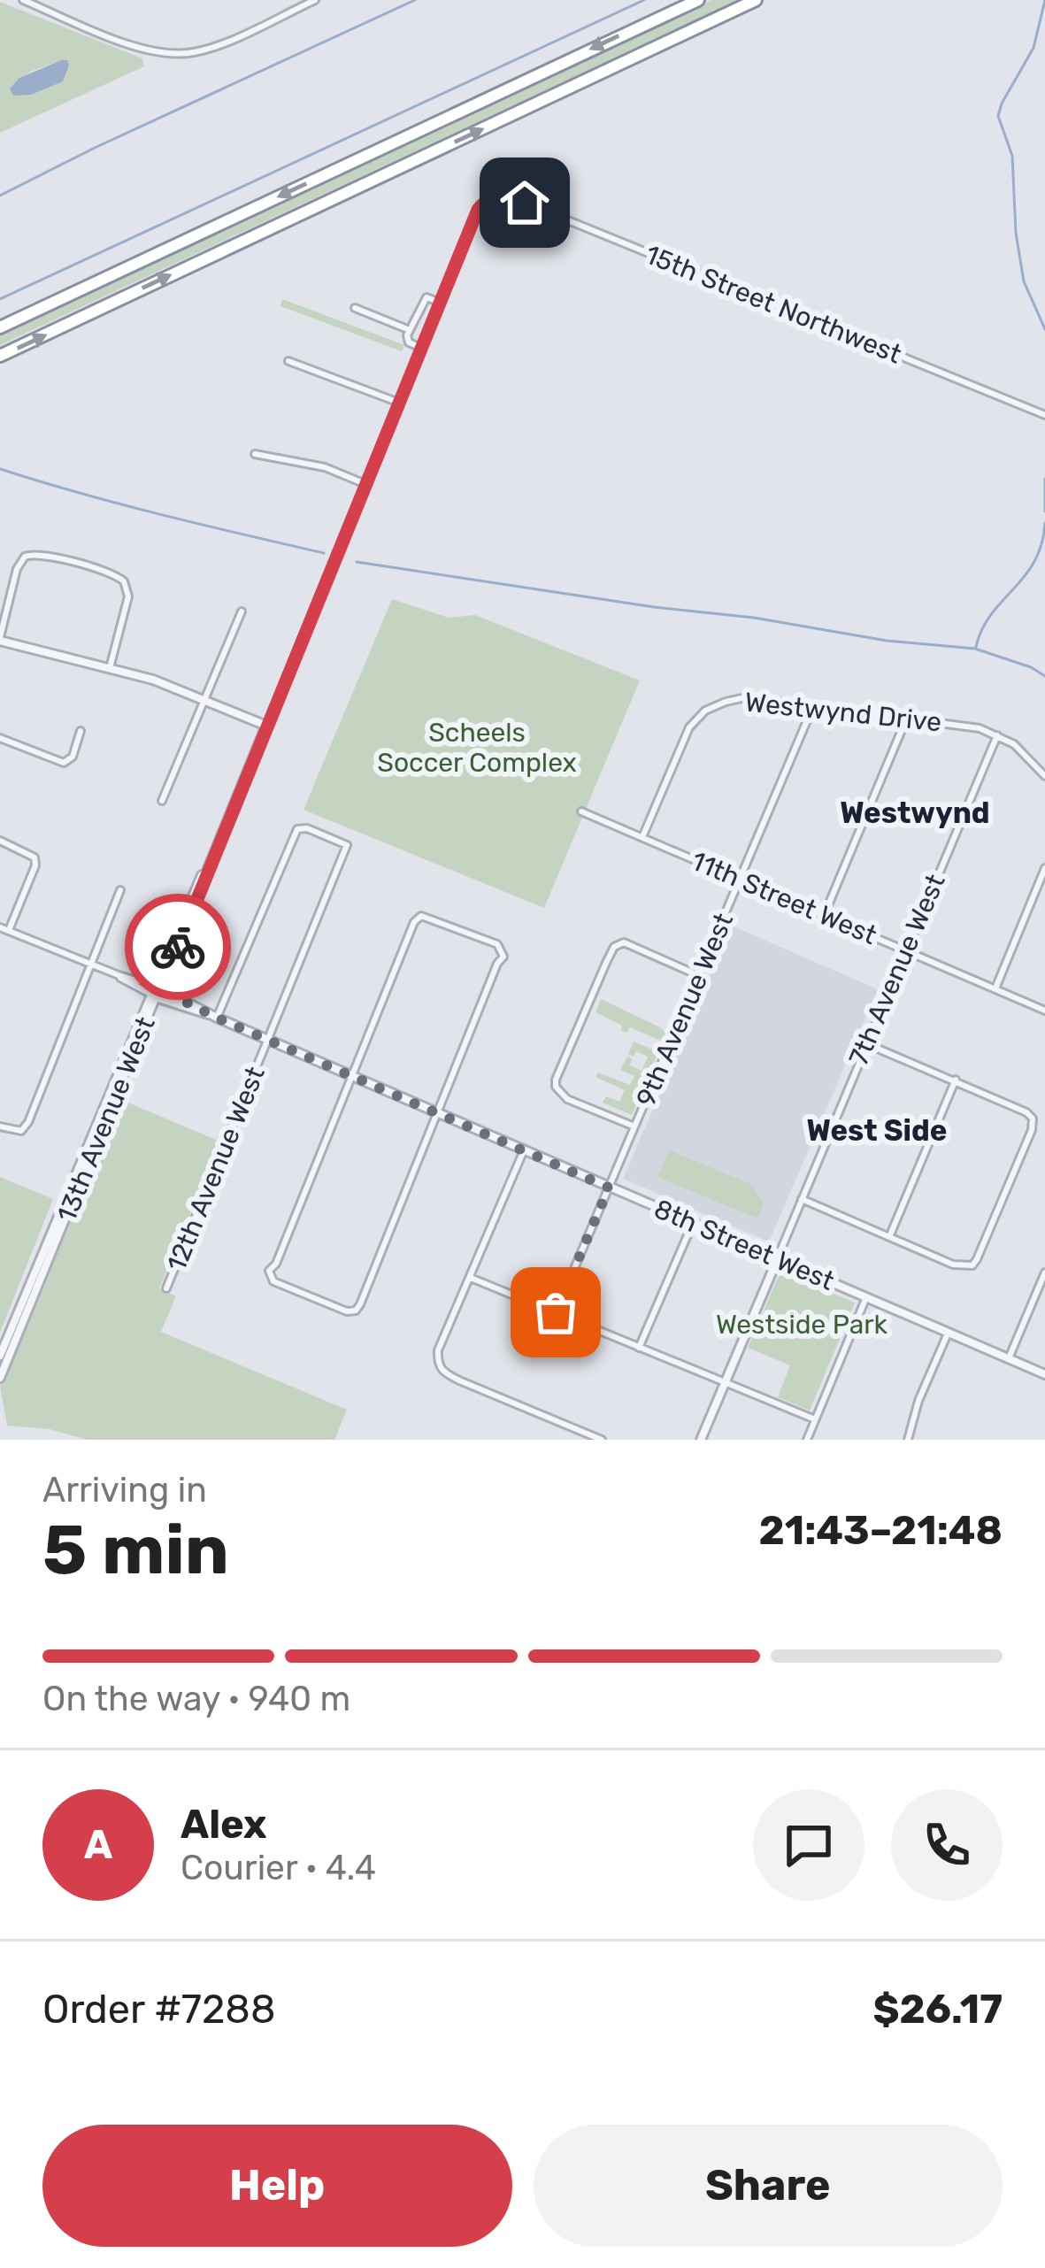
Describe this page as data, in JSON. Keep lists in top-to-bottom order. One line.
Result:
{"streets":{"street":["15th Street Northwest","Westwynd Drive","11th Street West","7th Avenue West","9th Avenue West","13th Avenue West","12th Avenue West","8th Street West"]},"crossings":[["15th Street Northwest","13th Avenue West"],["Westwynd Drive","11th Street West"],["Westwynd Drive","7th Avenue West"],["Westwynd Drive","9th Avenue West"],["11th Street West","7th Avenue West"],["11th Street West","9th Avenue West"],["7th Avenue West","8th Street West"],["9th Avenue West","8th Street West"],["13th Avenue West","8th Street West"],["12th Avenue West","8th Street West"]],"districts":["Westwynd","West Side"],"parks":["Scheels Soccer Complex","Westside Park"],"page":{"heading":["5 min","Arriving in","21:43–21:48"],"panel":["Alex","Courier · 4.4","Order #7288","$26.17"],"bar":"On the way · 940 m","round":"A","buttons":["Help","Share"]}}
